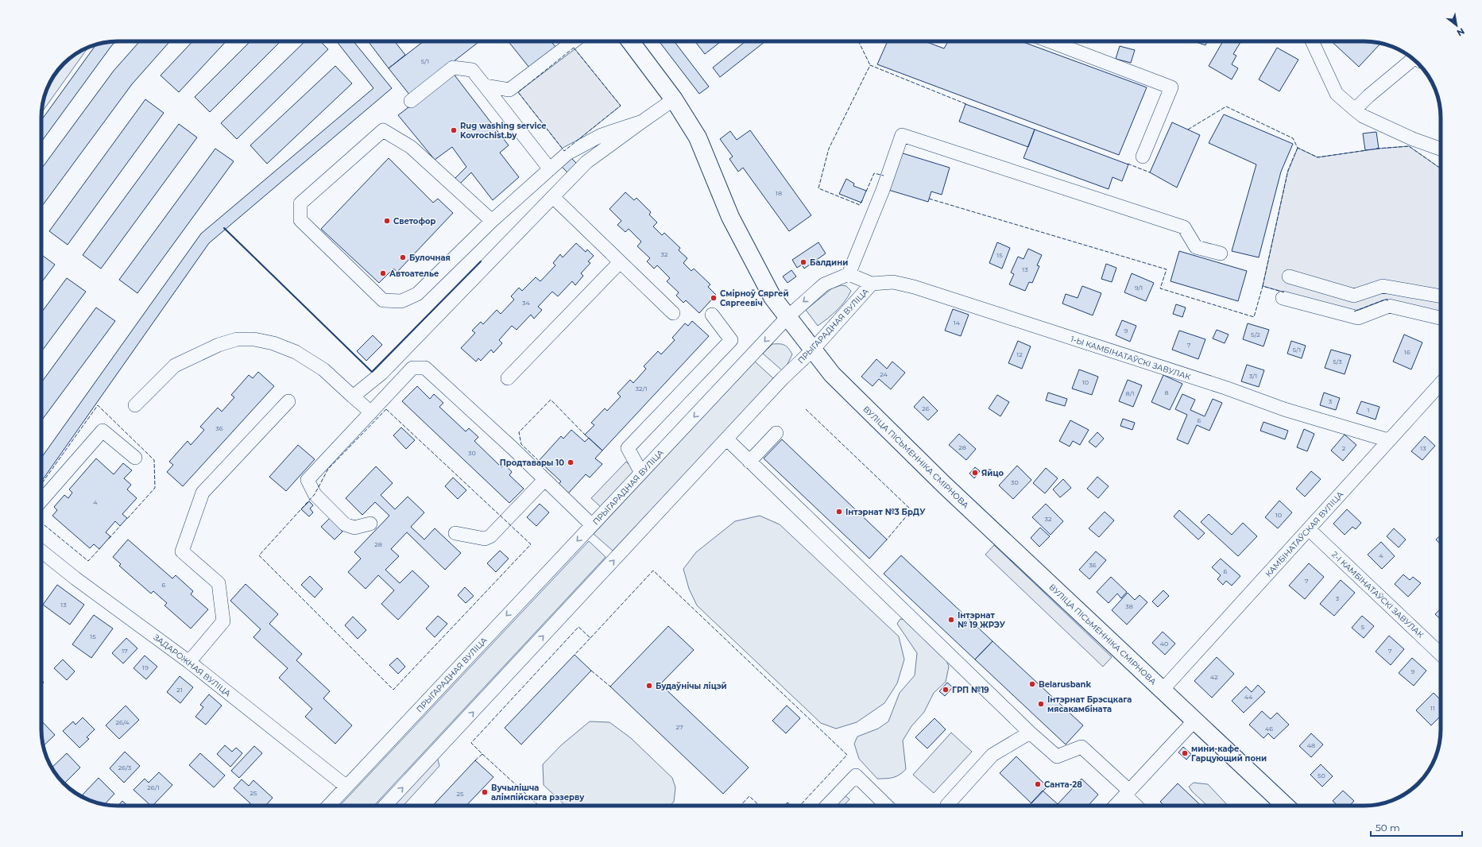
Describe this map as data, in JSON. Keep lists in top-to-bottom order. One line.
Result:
{"streets":{"main road":["ВУЛІЦА ПІСЬМЕННІКА СМІРНОВА"],"street":["ПРЫГАРАДНАЯ ВУЛІЦА","1-Ы КАМБІНАТАЎСКІ ЗАВУЛАК","КАМБІНАТАЎСКАЯ ВУЛІЦА","2-І КАМБІНАТАЎСКІ ЗАВУЛАК","ЗАДАРОЖНАЯ ВУЛІЦА"]},"crossings":[["ПРЫГАРАДНАЯ ВУЛІЦА","1-Ы КАМБІНАТАЎСКІ ЗАВУЛАК"],["ПРЫГАРАДНАЯ ВУЛІЦА","ВУЛІЦА ПІСЬМЕННІКА СМІРНОВА"],["ПРЫГАРАДНАЯ ВУЛІЦА","ЗАДАРОЖНАЯ ВУЛІЦА"],["1-Ы КАМБІНАТАЎСКІ ЗАВУЛАК","КАМБІНАТАЎСКАЯ ВУЛІЦА"],["ВУЛІЦА ПІСЬМЕННІКА СМІРНОВА","КАМБІНАТАЎСКАЯ ВУЛІЦА"],["КАМБІНАТАЎСКАЯ ВУЛІЦА","2-І КАМБІНАТАЎСКІ ЗАВУЛАК"]],"places":["Rug washing service Kovrochist.by","Светофор","Булочная","Балдини","Автоателье","Смірноў Сяргей Сяргеевіч","Продтавары 10","Яйцо","Інтэрнат №3 БрДУ","Інтэрнат № 19 ЖРЭУ","Belarusbank","Будаўнічы ліцэй","ГРП №19","Інтэрнат Брэсцкага мясакамбіната","мини-кафе Гарцующий пони","Санта-28","Вучылішча алімпійскага рэзерву"],"house_numbers":["5/1","18","32","15","13","9/1","34","14","9","5/2","7","5/1","16","12","5/3","24","3/1","10","32/1","8","8/1","3","26","1","6","36","28","2","13","30","30","4","10","32","28","4","36","6","7","6","3","13","38","5","15","40","17","7","19","9","42","21","44","11","26/4","27","46","48","26/3","50","26/1","25","25"],"scale_bar":"50 m","north":"bottom right"}
